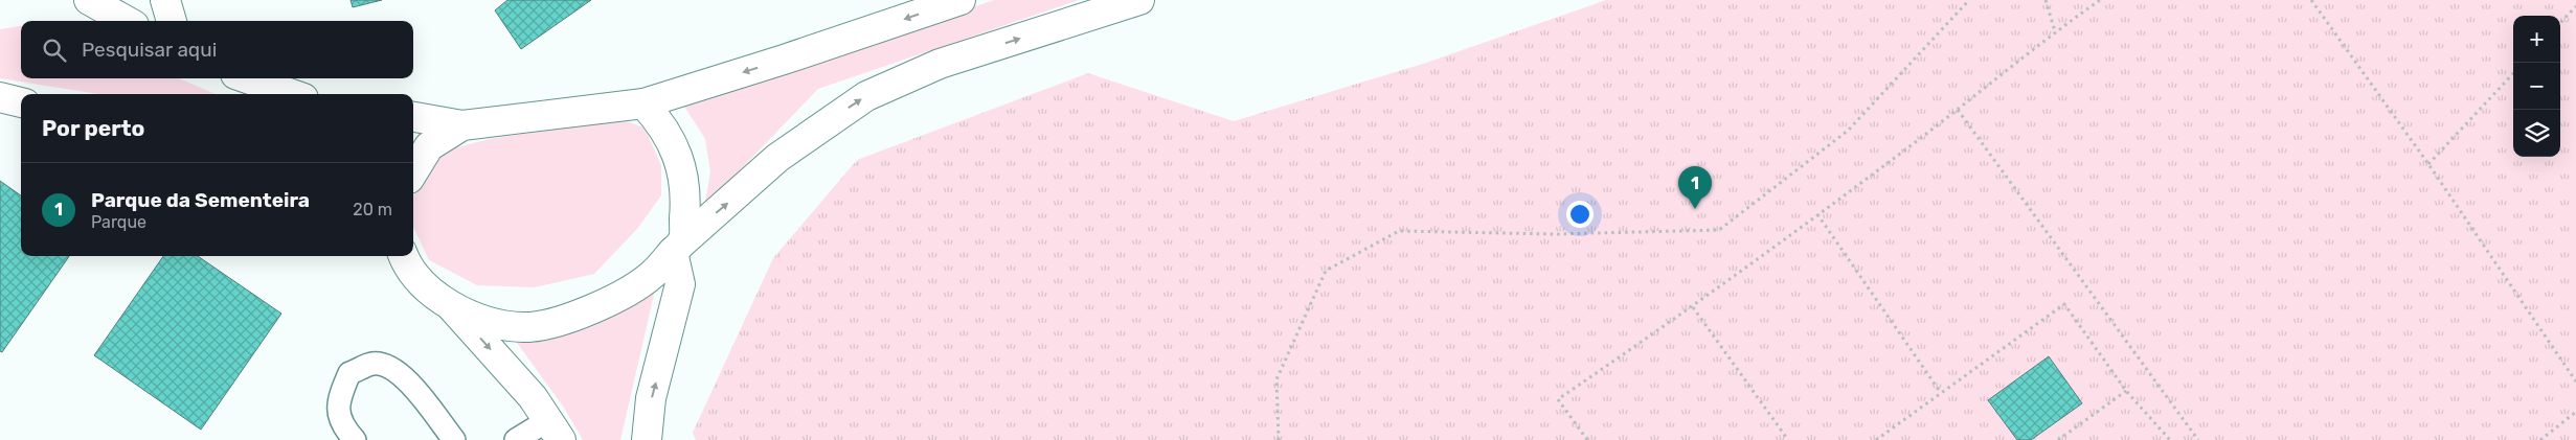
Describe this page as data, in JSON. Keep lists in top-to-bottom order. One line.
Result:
{"page":{"map_buttons":["+","−"],"search":"Pesquisar aqui","heading":"Por perto","list":[{"mark":"1","name":"Parque da Sementeira","note":"Parque","value":"20 m"}],"pins":"1"}}
